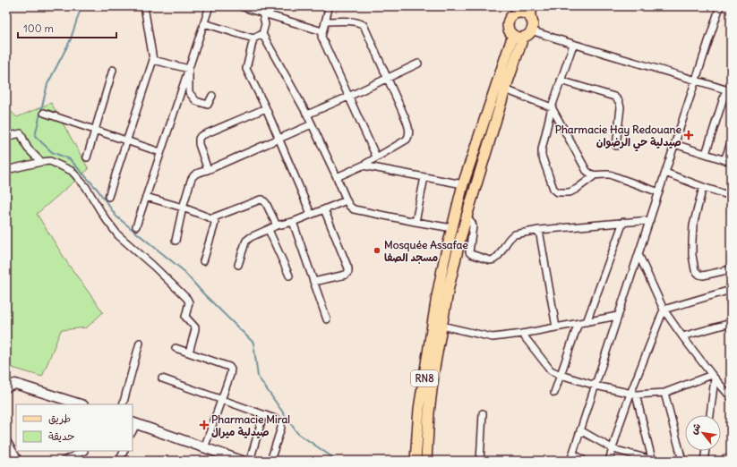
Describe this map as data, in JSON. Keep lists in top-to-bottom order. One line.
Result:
{"streets":{"main road":["RN8"]},"places":{"health":["Pharmacie Hay Redouane صيدلية حي الرضوان","Pharmacie Miral صيدلية ميرال"],"other":["Mosquée Assafae مسجد الصفا"]},"legend":["طريق","حديقة"],"scale_bar":"100 m","north":"top left"}
